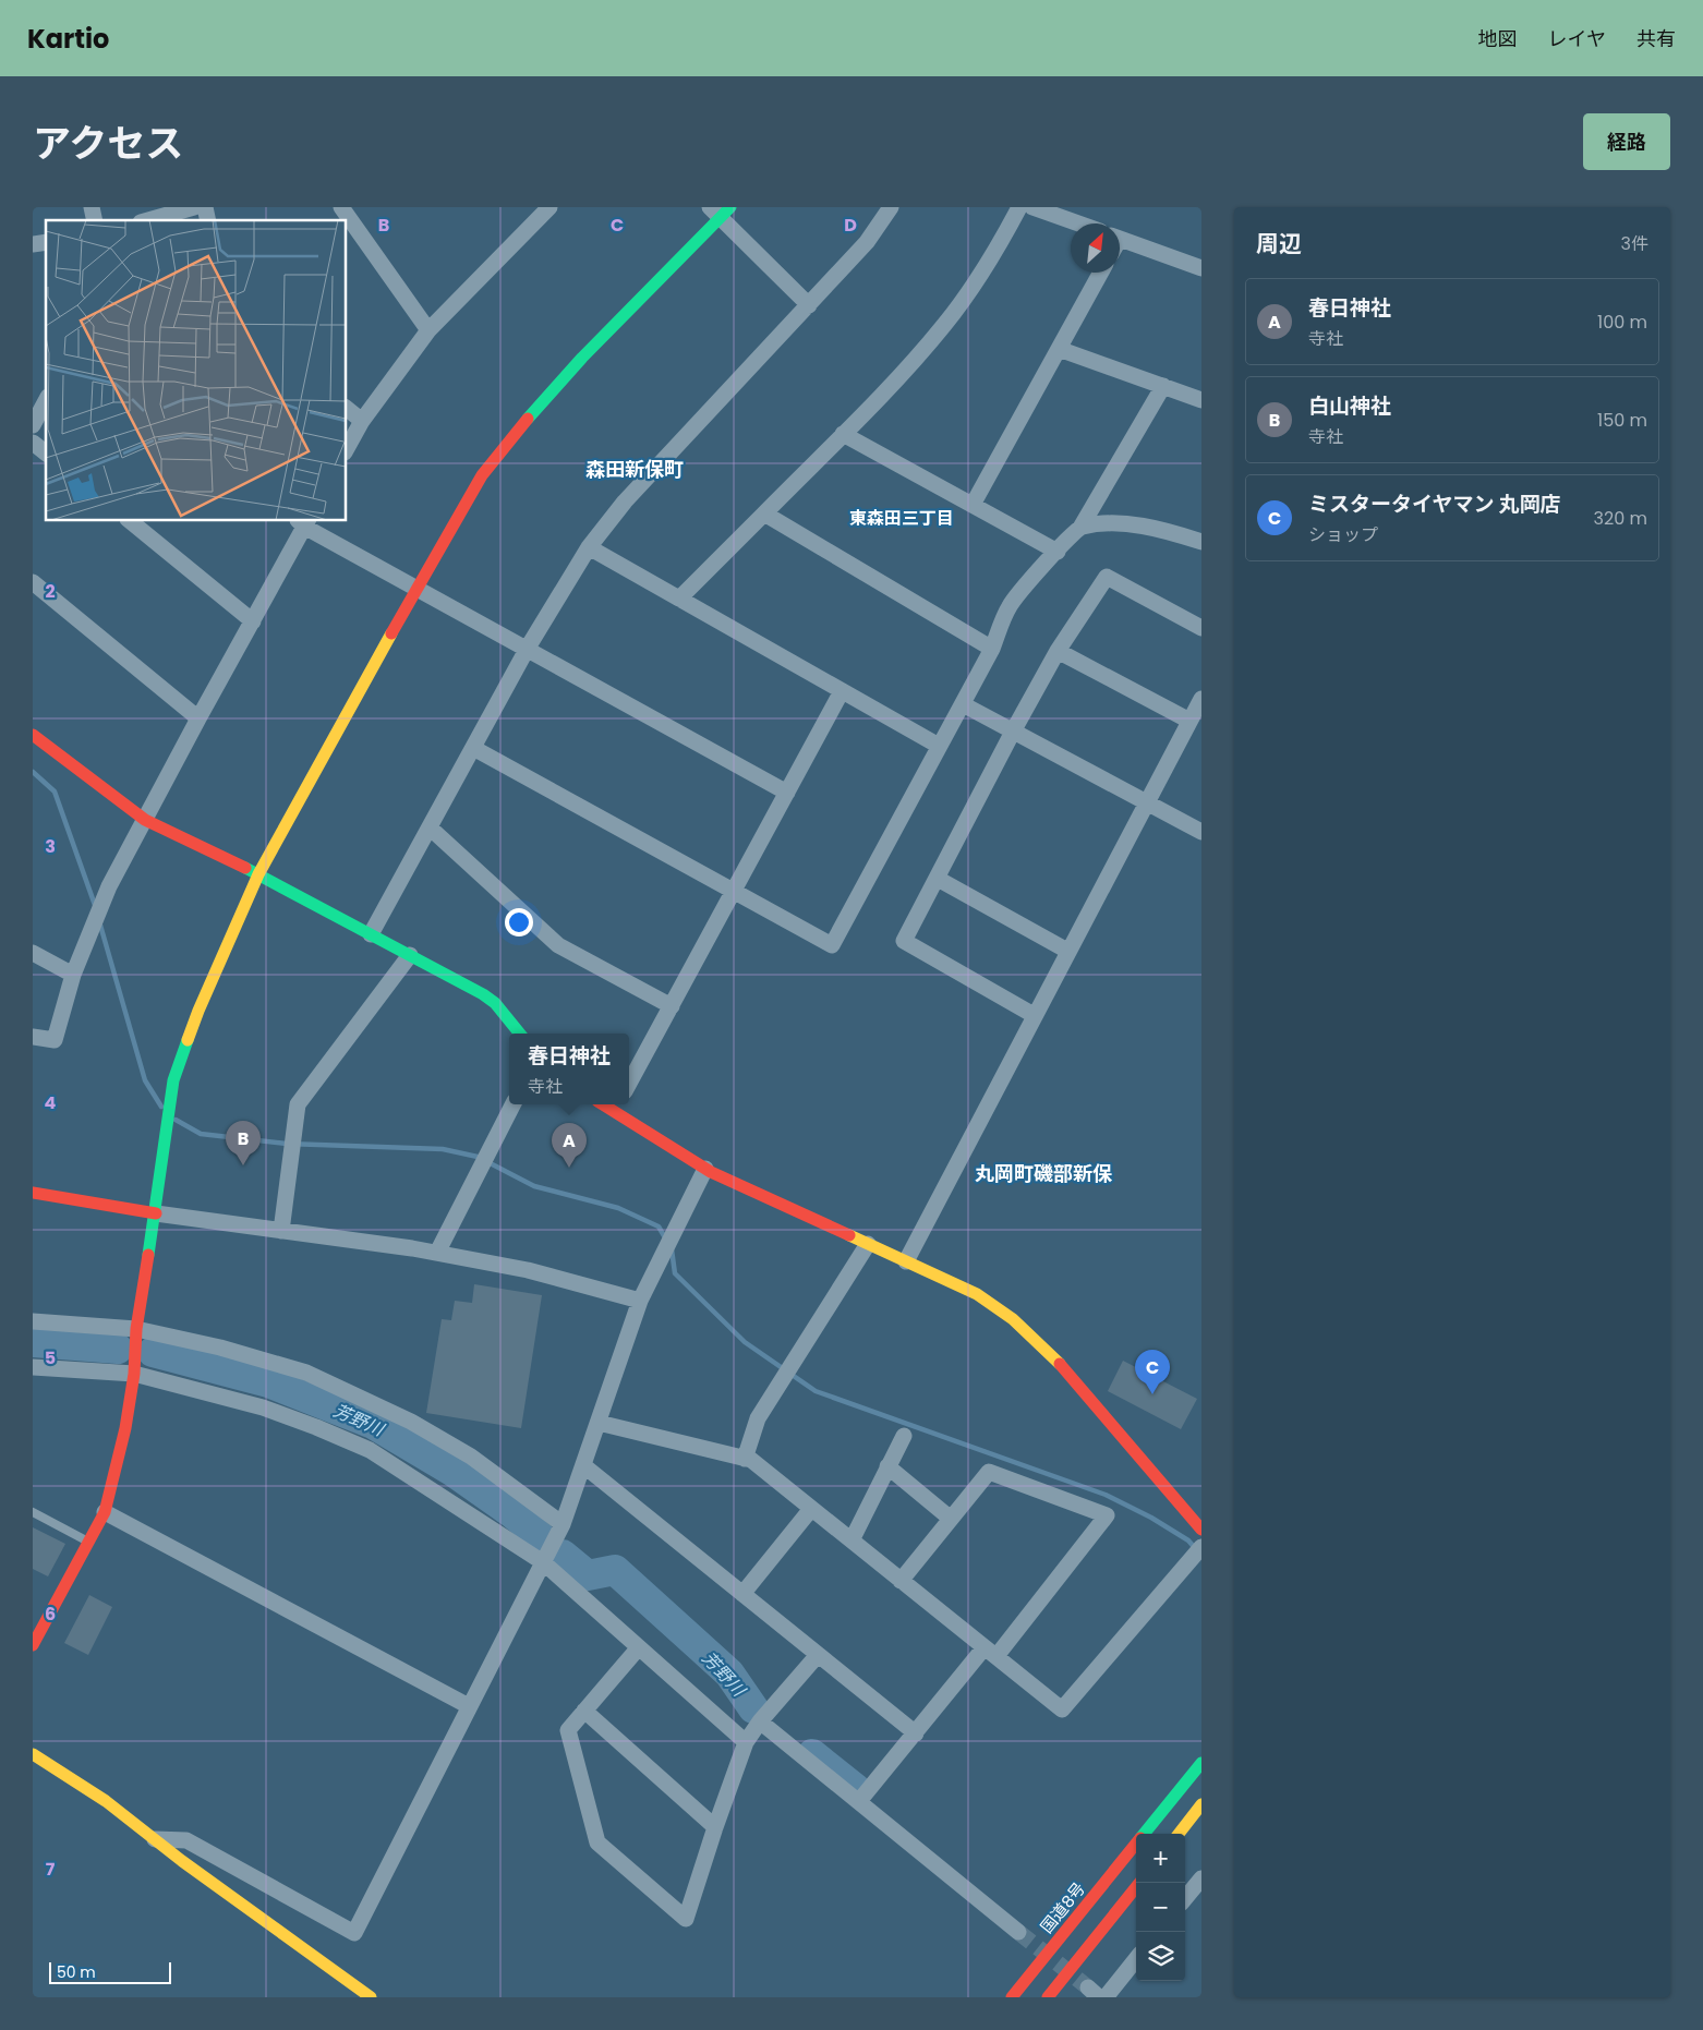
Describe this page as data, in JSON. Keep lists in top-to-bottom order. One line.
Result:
{"streets":{"main road":["国道8号"]},"districts":["森田新保町","東森田三丁目","丸岡町磯部新保"],"water":["芳野川"],"scale_bar":"50 m","north":"top right","page":{"header":"Kartio","nav":["地図","レイヤ","共有"],"title":"アクセス","buttons":"経路","heading":["周辺","3件"],"list":[{"mark":"A","name":"春日神社","note":"寺社","value":"100 m"},{"mark":"B","name":"白山神社","note":"寺社","value":"150 m"},{"mark":"C","name":"ミスタータイヤマン 丸岡店","note":"ショップ","value":"320 m"}],"popup":["春日神社","寺社"],"pins":["B","A","C"],"map_buttons":["+","−"],"scale":"50 m"},"grid":{"columns":["B","C","D"],"rows":["2","3","4","5","6","7"]}}
